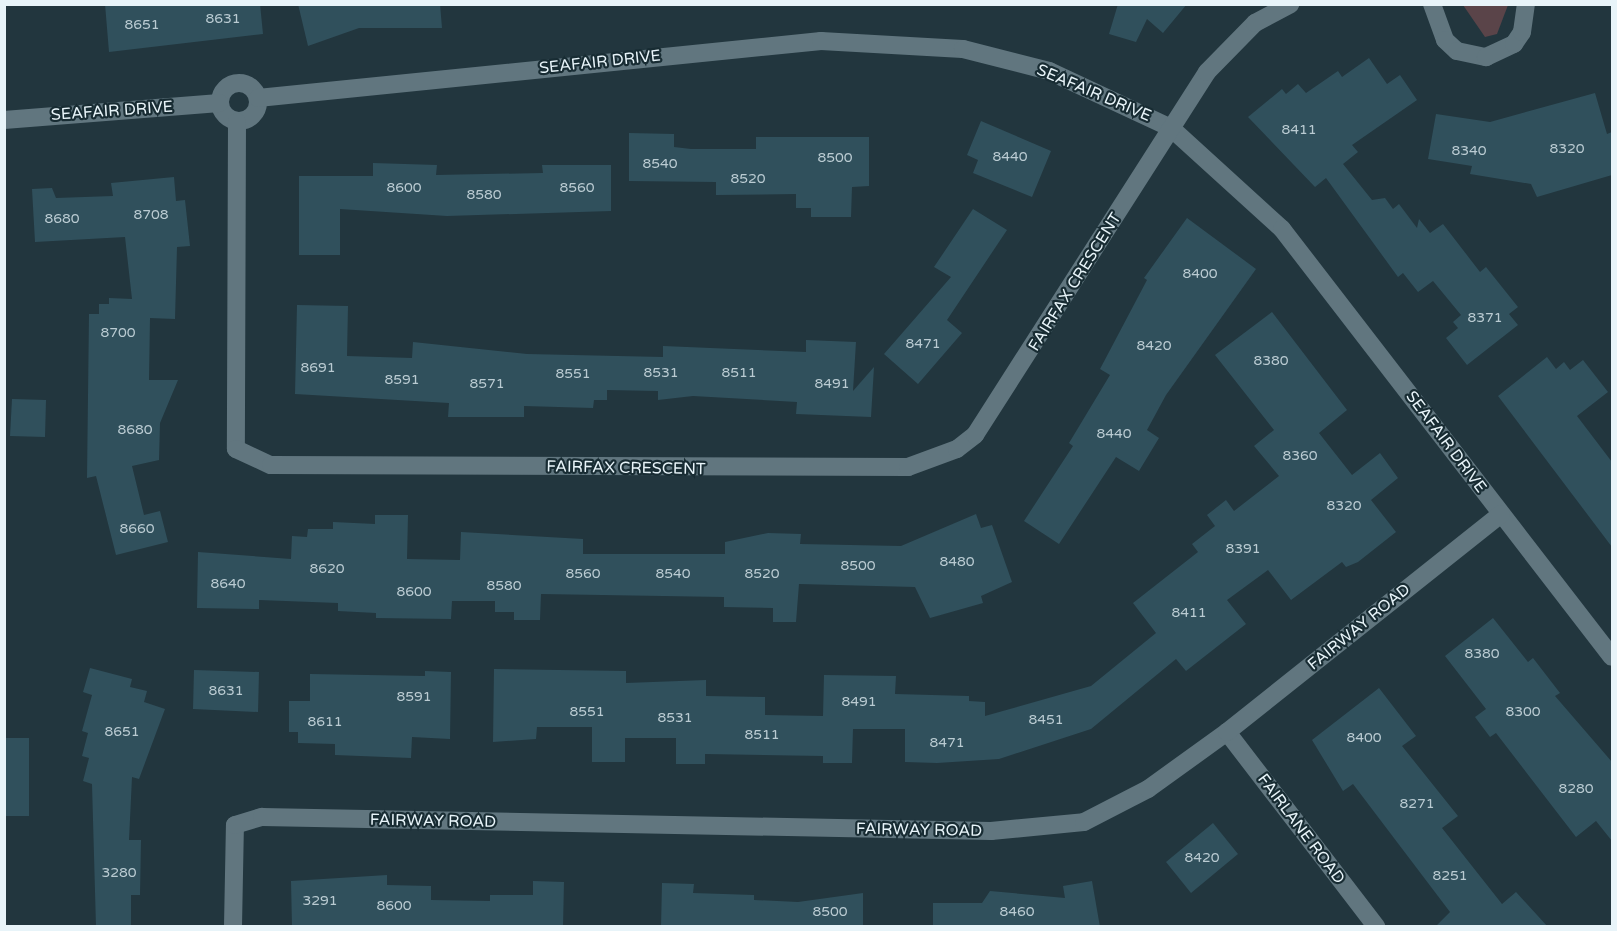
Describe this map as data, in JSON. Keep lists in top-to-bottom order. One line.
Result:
{"streets":{"street":["SEAFAIR DRIVE","FAIRFAX CRESCENT","FAIRWAY ROAD","FAIRLANE ROAD"]},"crossings":[["SEAFAIR DRIVE","FAIRFAX CRESCENT"],["SEAFAIR DRIVE","FAIRWAY ROAD"],["FAIRWAY ROAD","FAIRLANE ROAD"]],"house_numbers":["8631","8651","8411","8320","8340","8440","8500","8540","8520","8600","8560","8580","8708","8680","8400","8371","8700","8471","8420","8380","8691","8531","8511","8551","8591","8571","8491","8680","8440","8360","8320","8660","8391","8480","8500","8620","8560","8540","8520","8640","8580","8600","8411","8380","8631","8591","8491","8551","8300","8531","8451","8611","8651","8511","8400","8471","8280","8271","8420","3280","8251","3291","8600","8500","8460"]}
